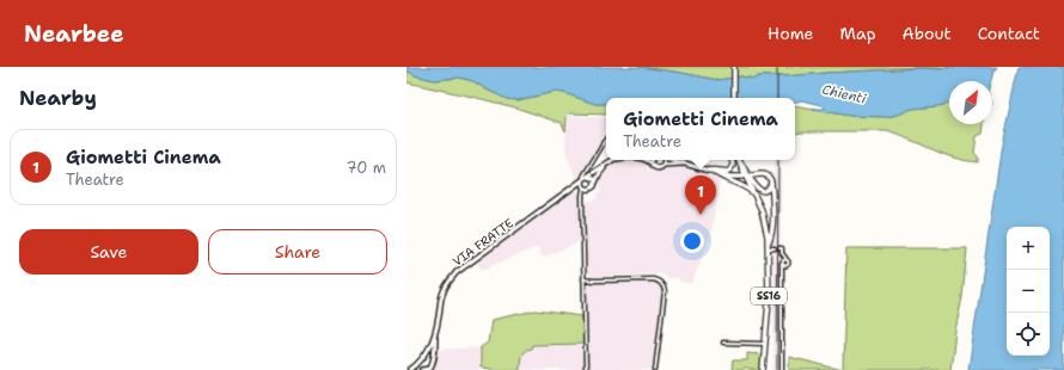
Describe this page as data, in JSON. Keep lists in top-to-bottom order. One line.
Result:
{"streets":{"main road":["VIA FRATTE","SS16"]},"water":["Chienti"],"north":"top right","page":{"header":"Nearbee","nav":["Home","Map","About","Contact"],"heading":"Nearby","popup":["Giometti Cinema","Theatre"],"list":[{"mark":"1","name":"Giometti Cinema","note":"Theatre","value":"70 m"}],"pins":"1","buttons":["Save","Share"],"map_buttons":["+","−"]}}
